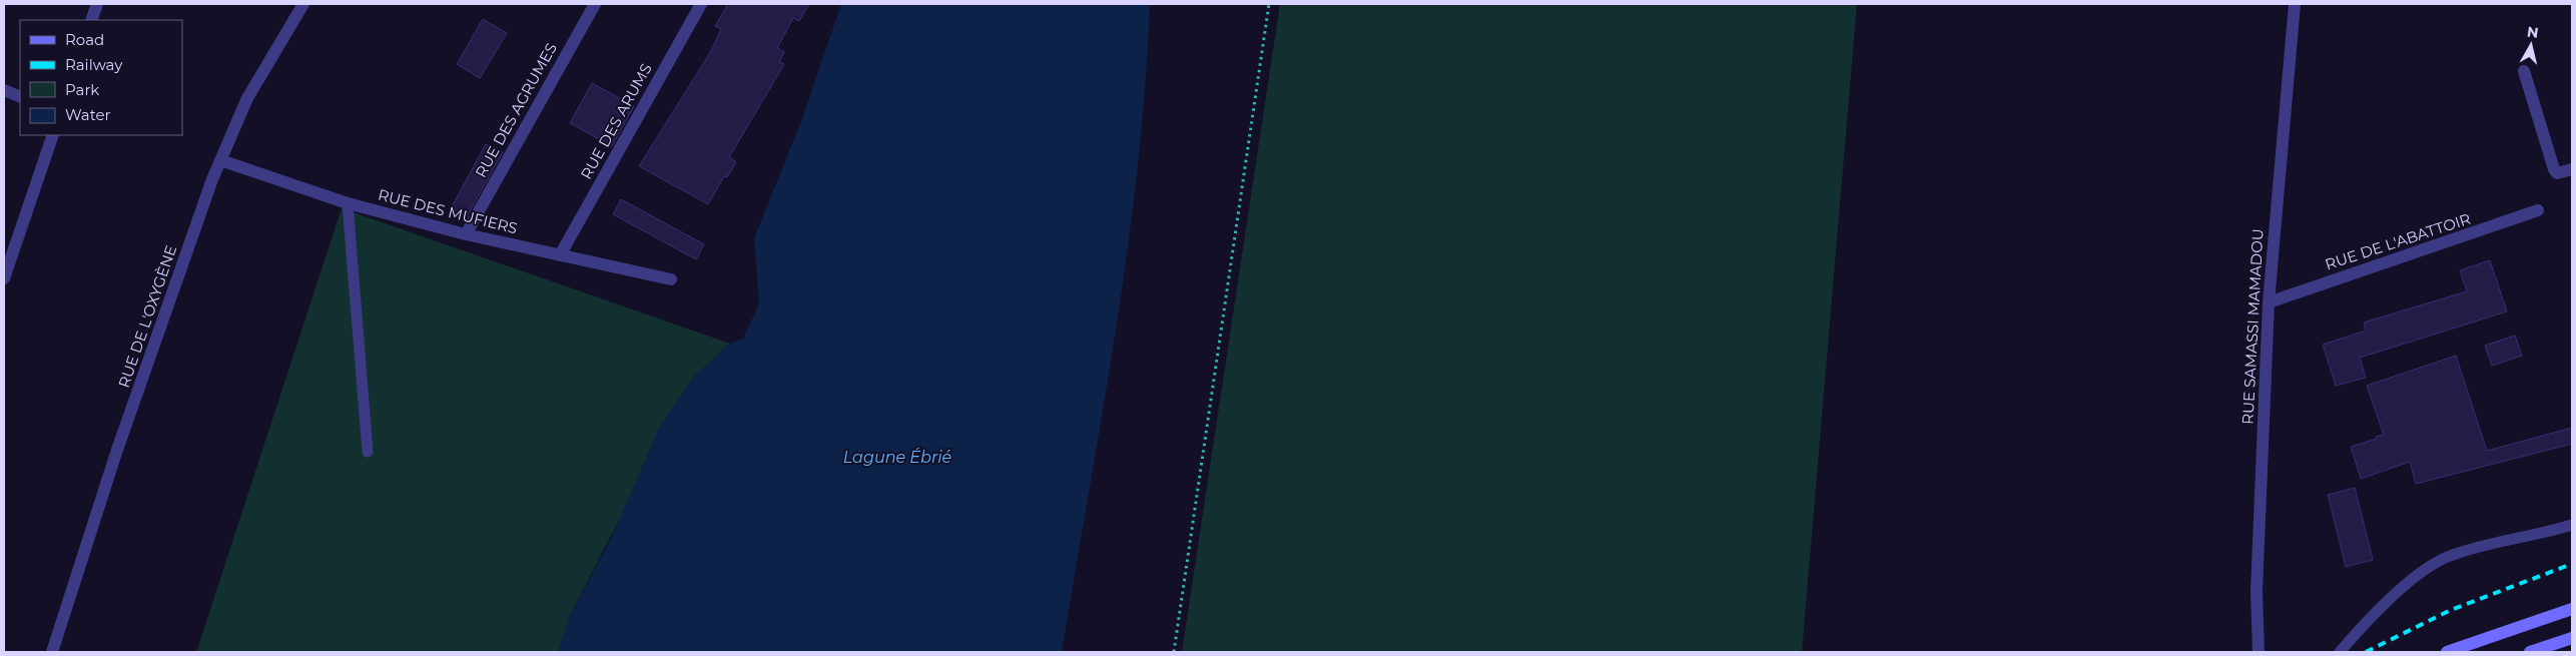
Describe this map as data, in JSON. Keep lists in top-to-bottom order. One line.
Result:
{"streets":{"street":["RUE DES AGRUMES","RUE DES ARUMS","RUE DES MUFIERS","RUE DE L'ABATTOIR","RUE DE L'OXYGÈNE","RUE SAMASSI MAMADOU"]},"crossings":[["RUE DES AGRUMES","RUE DES MUFIERS"],["RUE DES ARUMS","RUE DES MUFIERS"],["RUE DES MUFIERS","RUE DE L'OXYGÈNE"],["RUE DE L'ABATTOIR","RUE SAMASSI MAMADOU"]],"water":["Lagune Ébrié"],"legend":["Road","Railway","Park","Water"],"north":"top"}
